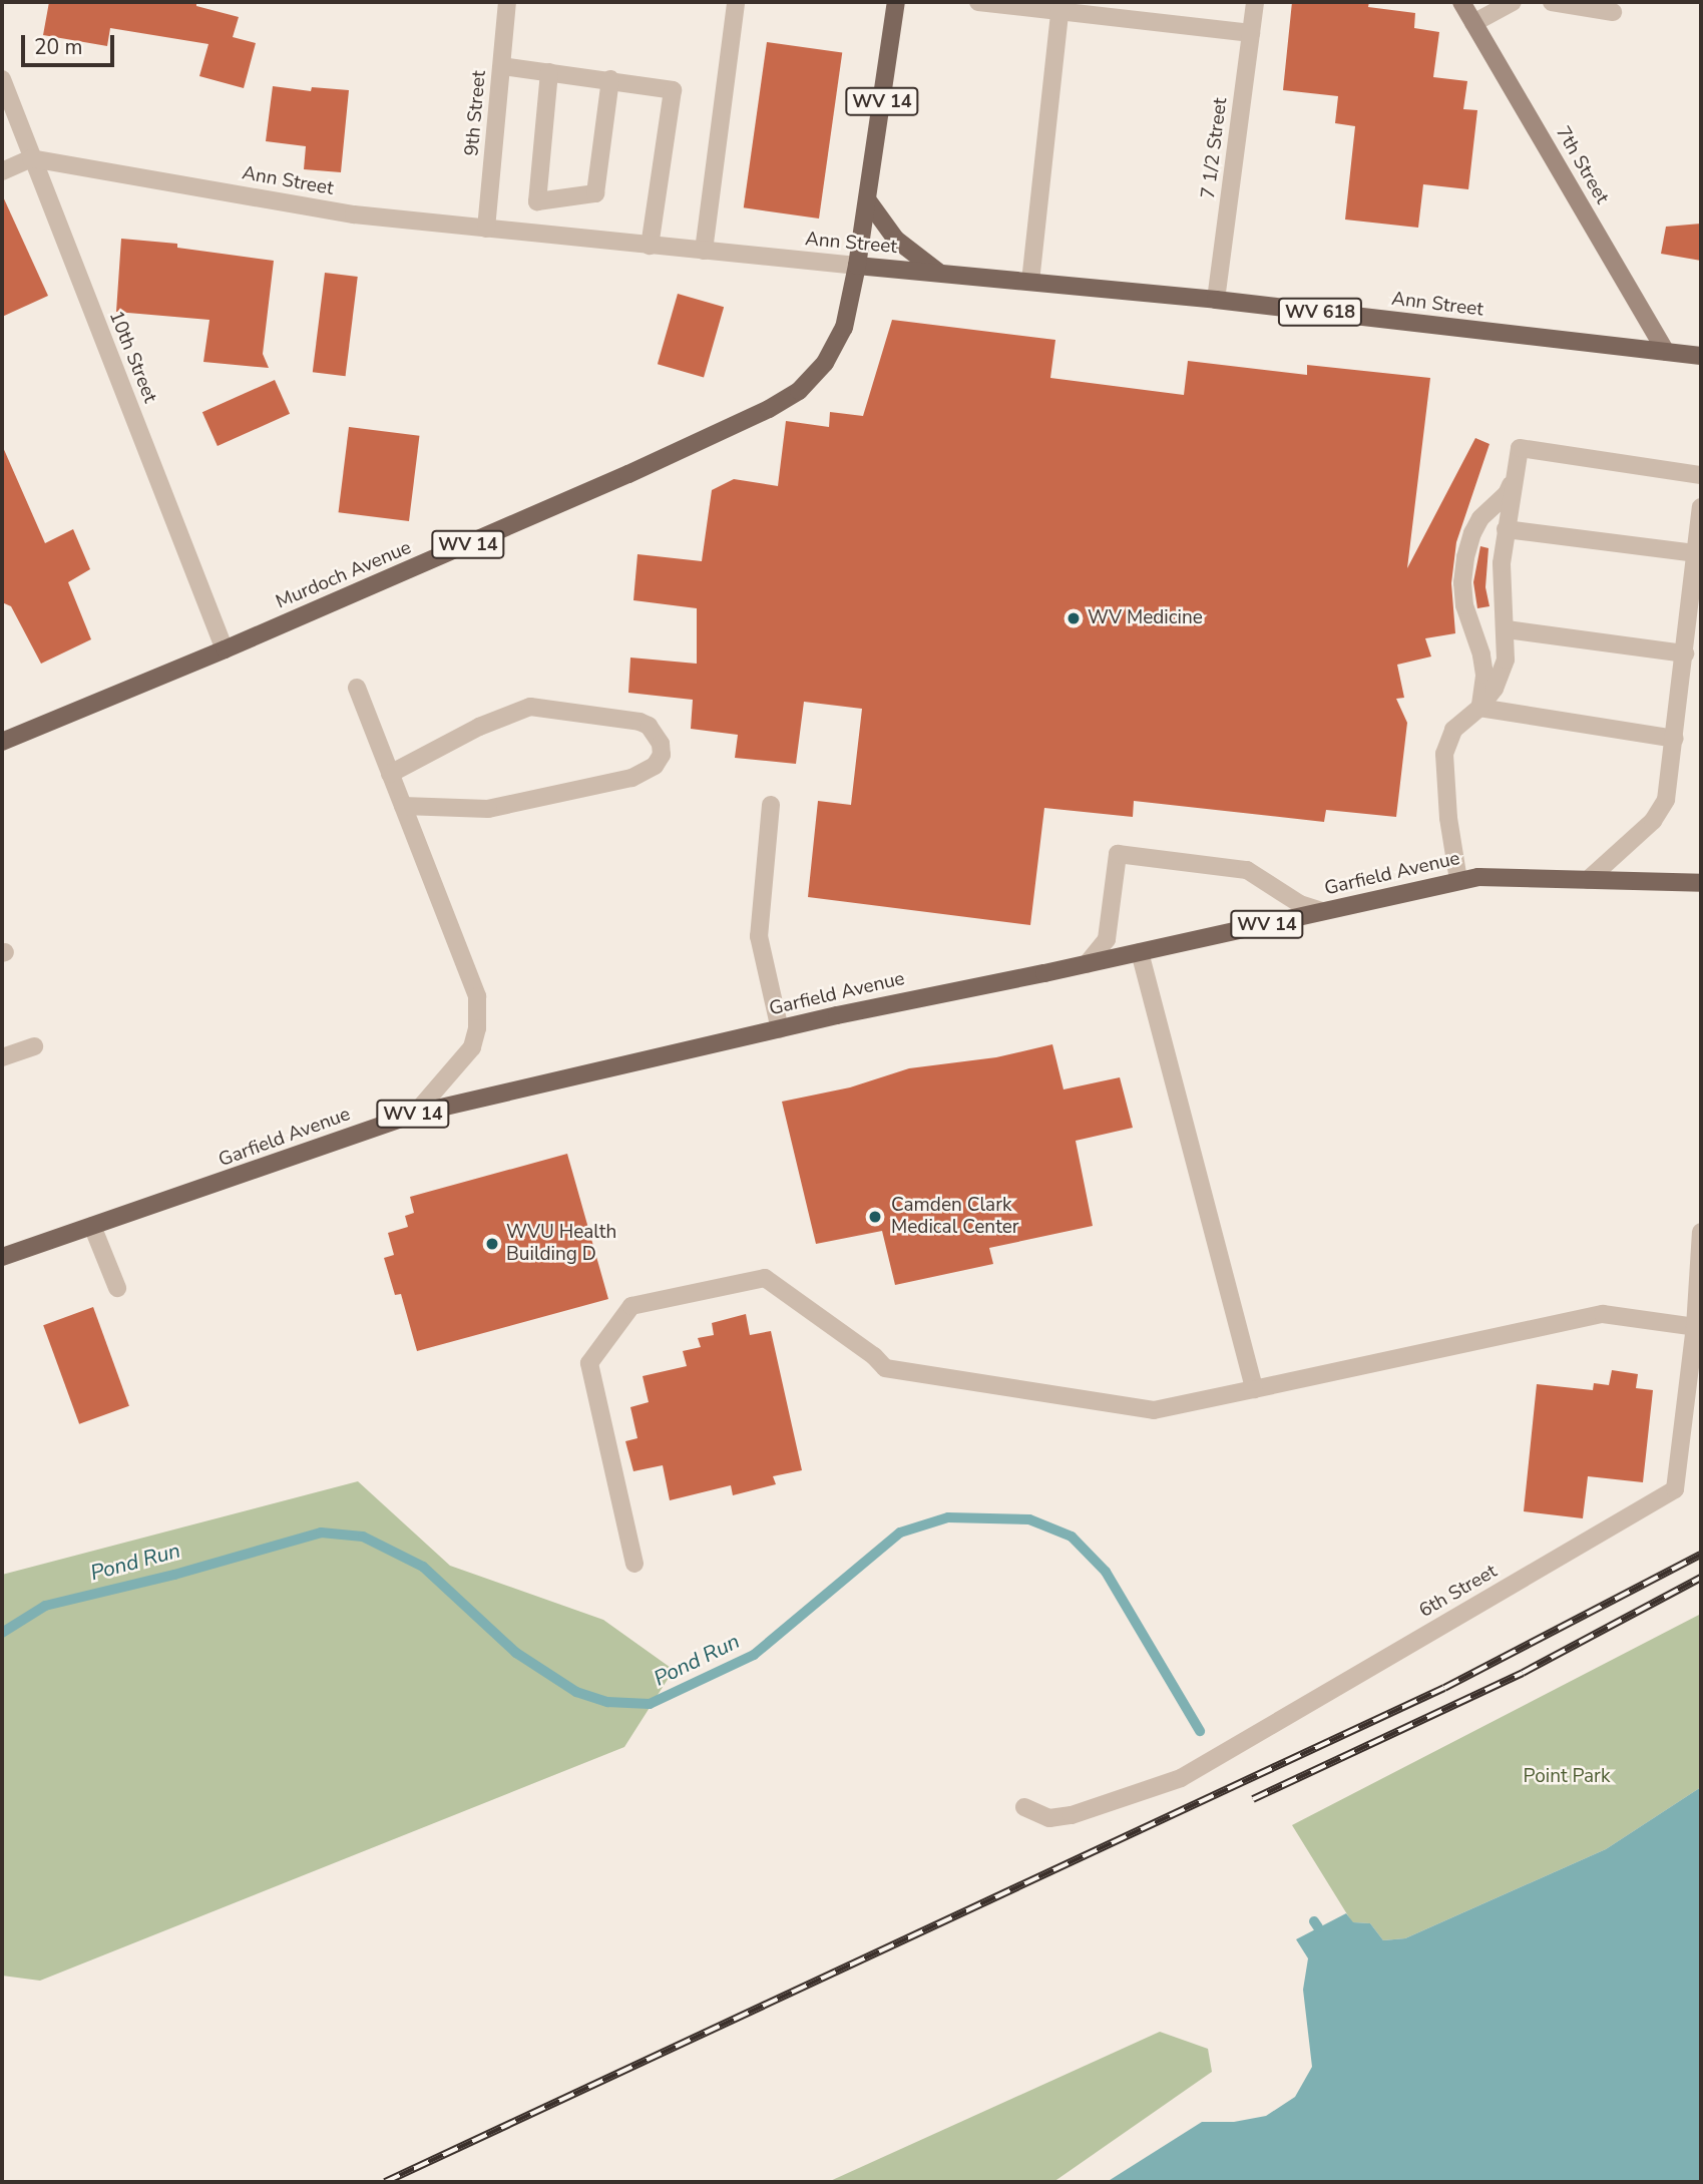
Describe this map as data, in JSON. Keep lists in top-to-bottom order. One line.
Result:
{"streets":{"main road":["WV 14","7th Street","Ann Street","WV 618","Murdoch Avenue","Garfield Avenue"],"street":["9th Street","7 1/2 Street","10th Street","6th Street"]},"crossings":[["WV 14","Ann Street"],["WV 14","Murdoch Avenue"],["9th Street","Ann Street"],["7 1/2 Street","Ann Street"],["7th Street","Ann Street"],["Ann Street","10th Street"],["Ann Street","Murdoch Avenue"],["10th Street","Murdoch Avenue"]],"water":["Pond Run"],"parks":["Point Park"],"places":["WV Medicine","Camden Clark Medical Center","WVU Health Building D"],"scale_bar":"20 m"}
